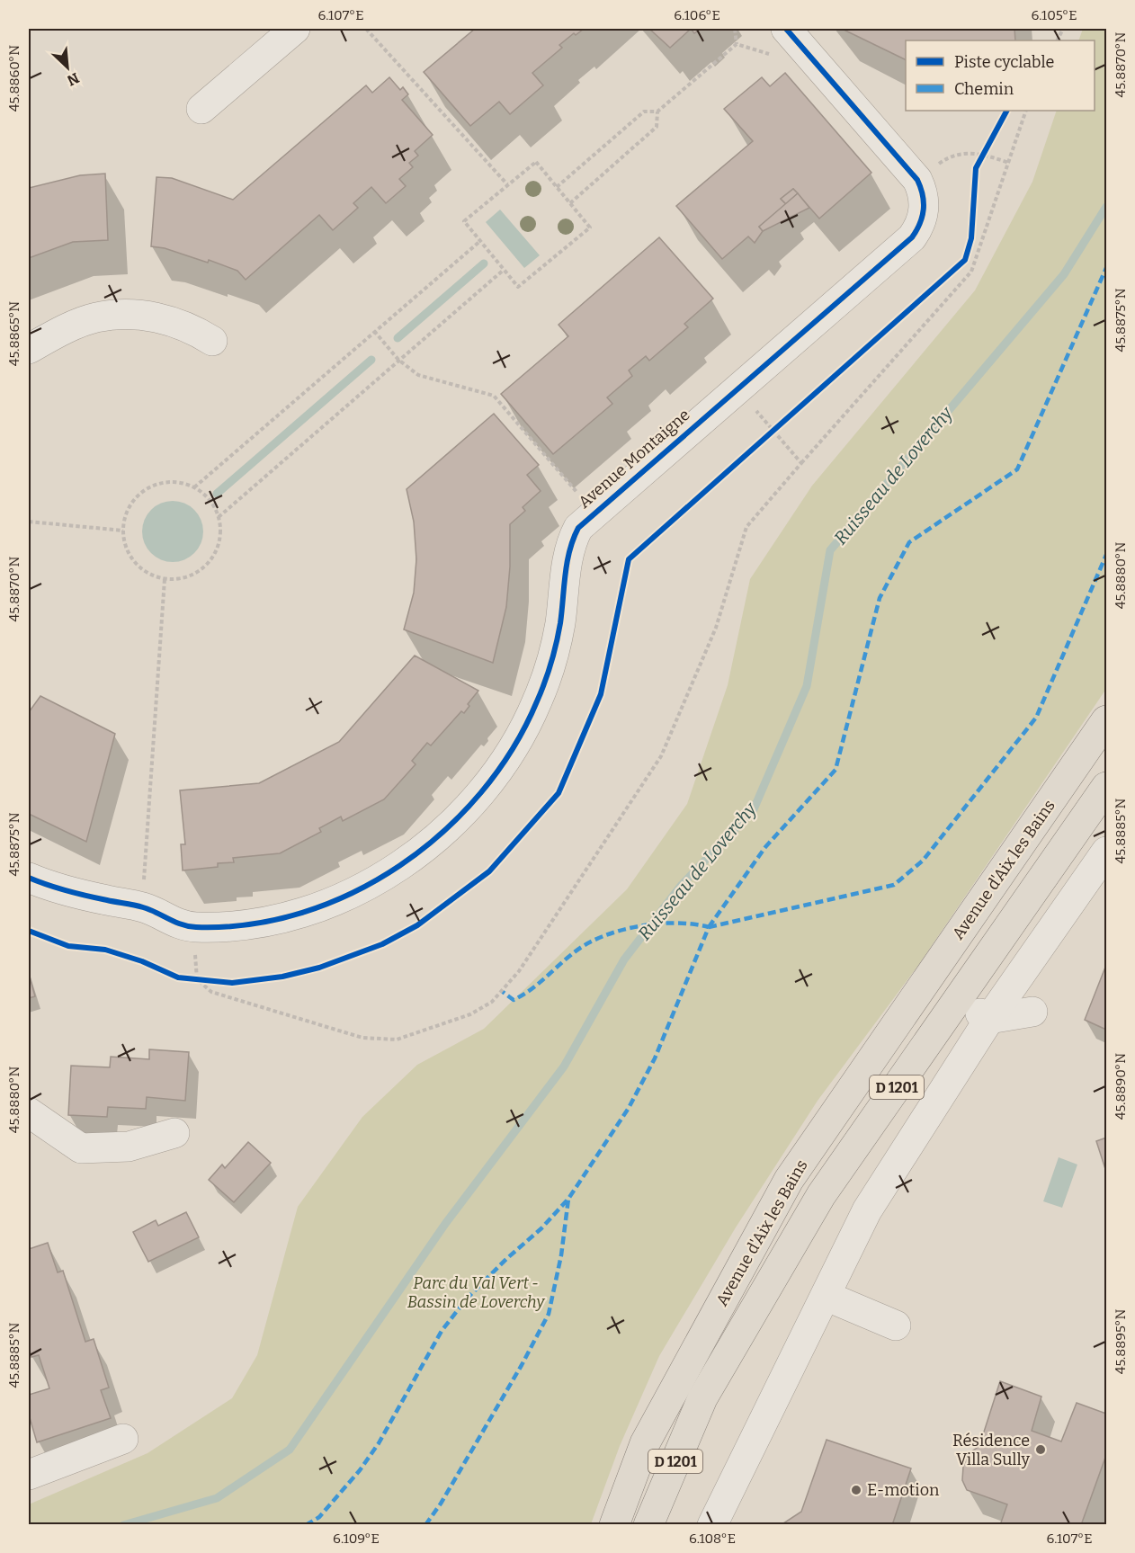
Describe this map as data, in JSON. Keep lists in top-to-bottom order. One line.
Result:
{"streets":{"main road":["Avenue d'Aix les Bains","D 1201"],"street":["Avenue Montaigne"]},"water":["Ruisseau de Loverchy"],"parks":["Parc du Val Vert - Bassin de Loverchy"],"places":["Résidence Villa Sully","E-motion"],"legend":["Piste cyclable","Chemin"],"north":"bottom right","coordinates":["6.107°E","6.106°E","6.105°E","45.8870°N","45.8860°N","45.8875°N","45.8865°N","45.8880°N","45.8885°N","45.8890°N","45.8895°N","6.109°E","6.108°E"]}
